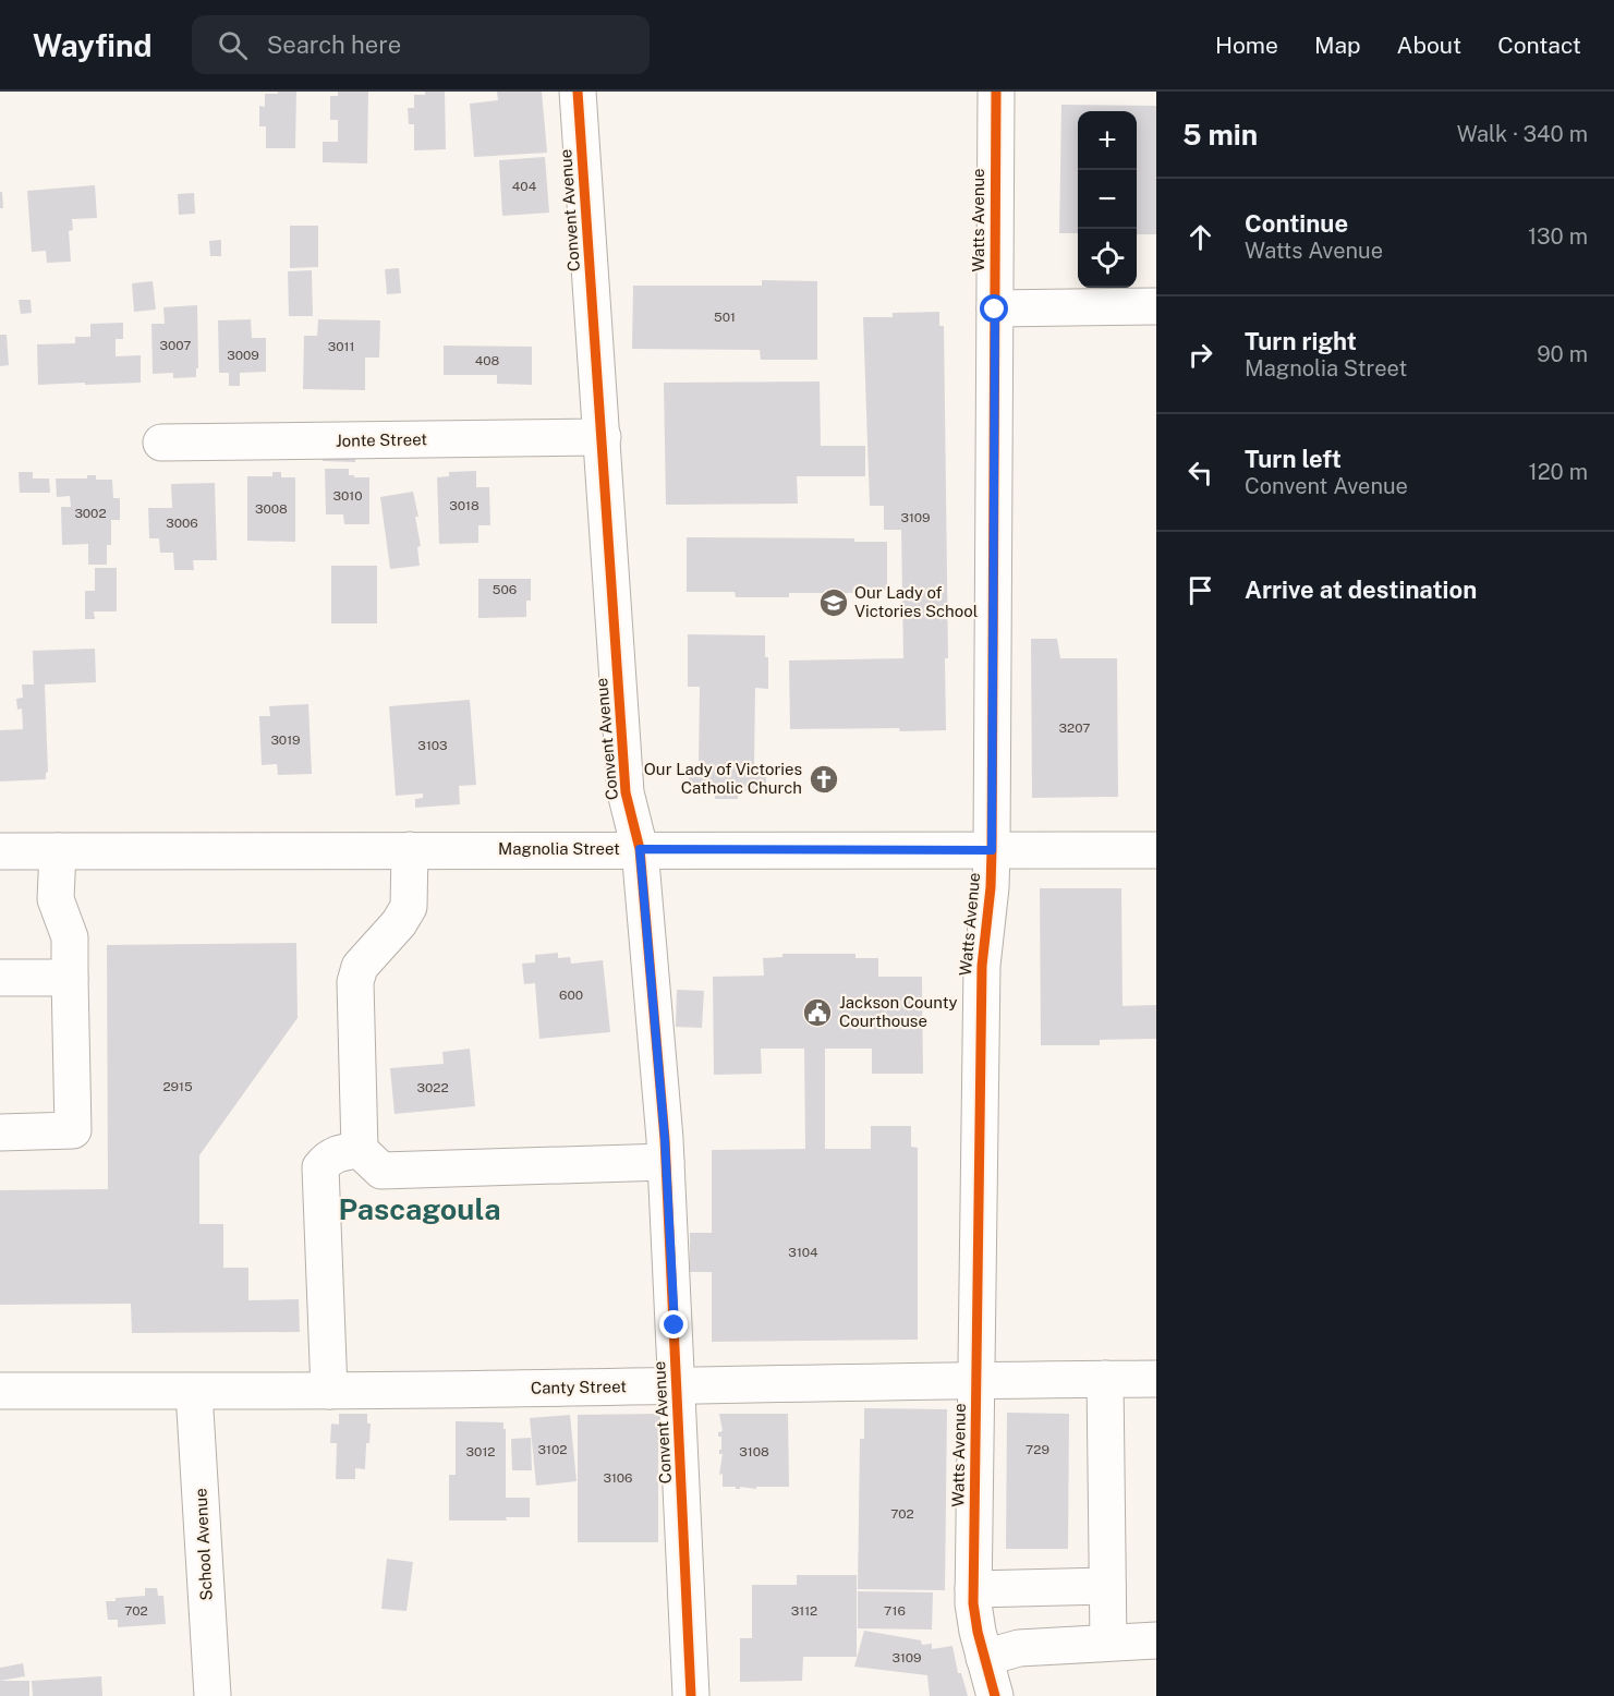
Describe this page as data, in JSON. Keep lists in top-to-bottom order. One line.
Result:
{"streets":{"street":["Convent Avenue","Watts Avenue","Jonte Street","Magnolia Street","Canty Street","School Avenue"]},"crossings":[["Convent Avenue","Jonte Street"],["Convent Avenue","Magnolia Street"],["Convent Avenue","Canty Street"],["Watts Avenue","Magnolia Street"],["Watts Avenue","Canty Street"],["Canty Street","School Avenue"]],"districts":["Pascagoula"],"places":{"school or university":["Our Lady of Victories School"],"church":["Our Lady of Victories Catholic Church"],"public building":["Jackson County Courthouse"]},"house_numbers":["404","501","3007","3011","3009","408","3010","3018","3008","3002","3109","3006","506","3207","3019","3103","600","2915","3022","3104","3102","729","3012","3108","3106","702","702","3112","716","3109"],"page":{"header":"Wayfind","search":"Search here","nav":["Home","Map","About","Contact"],"heading":["5 min","Walk · 340 m"],"map_buttons":["+","−"],"list":[["Continue","Watts Avenue","130 m"],["Turn right","Magnolia Street","90 m"],["Turn left","Convent Avenue","120 m"],"Arrive at destination"]}}
